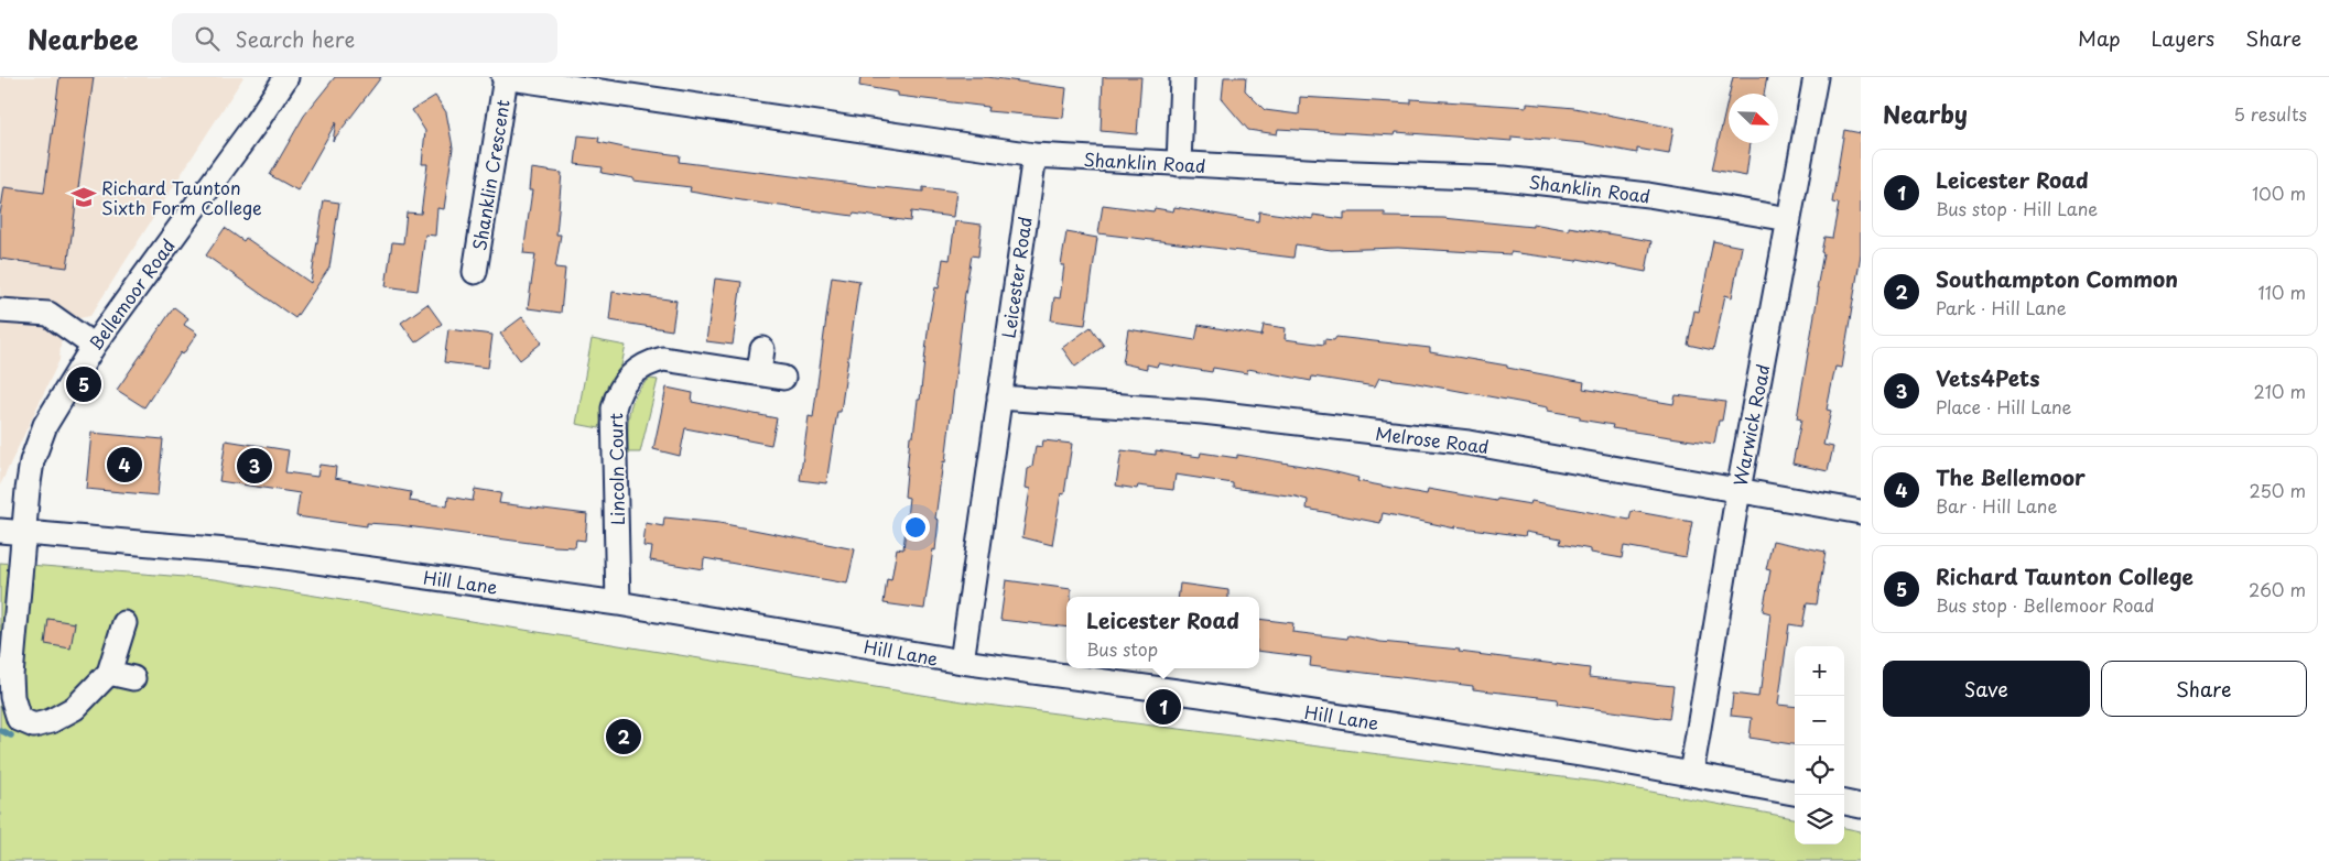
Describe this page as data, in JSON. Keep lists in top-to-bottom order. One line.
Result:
{"streets":{"street":["Shanklin Road","Shanklin Crescent","Leicester Road","Bellemoor Road","Warwick Road","Melrose Road","Lincoln Court","Hill Lane"]},"crossings":[["Shanklin Road","Shanklin Crescent"],["Shanklin Road","Leicester Road"],["Shanklin Road","Warwick Road"],["Leicester Road","Melrose Road"],["Leicester Road","Hill Lane"],["Bellemoor Road","Hill Lane"],["Warwick Road","Melrose Road"],["Warwick Road","Hill Lane"],["Lincoln Court","Hill Lane"]],"places":{"school or university":["Richard Taunton Sixth Form College"]},"north":"bottom right","page":{"header":"Nearbee","search":"Search here","nav":["Map","Layers","Share"],"heading":["Nearby","5 results"],"list":[{"mark":"1","name":"Leicester Road","note":"Bus stop · Hill Lane","value":"100 m"},{"mark":"2","name":"Southampton Common","note":"Park · Hill Lane","value":"110 m"},{"mark":"3","name":"Vets4Pets","note":"Place · Hill Lane","value":"210 m"},{"mark":"4","name":"The Bellemoor","note":"Bar · Hill Lane","value":"250 m"},{"mark":"5","name":"Richard Taunton College","note":"Bus stop · Bellemoor Road","value":"260 m"}],"pins":["5","4","3","1","2"],"popup":["Leicester Road","Bus stop"],"buttons":["Save","Share"],"map_buttons":["+","−"]}}
